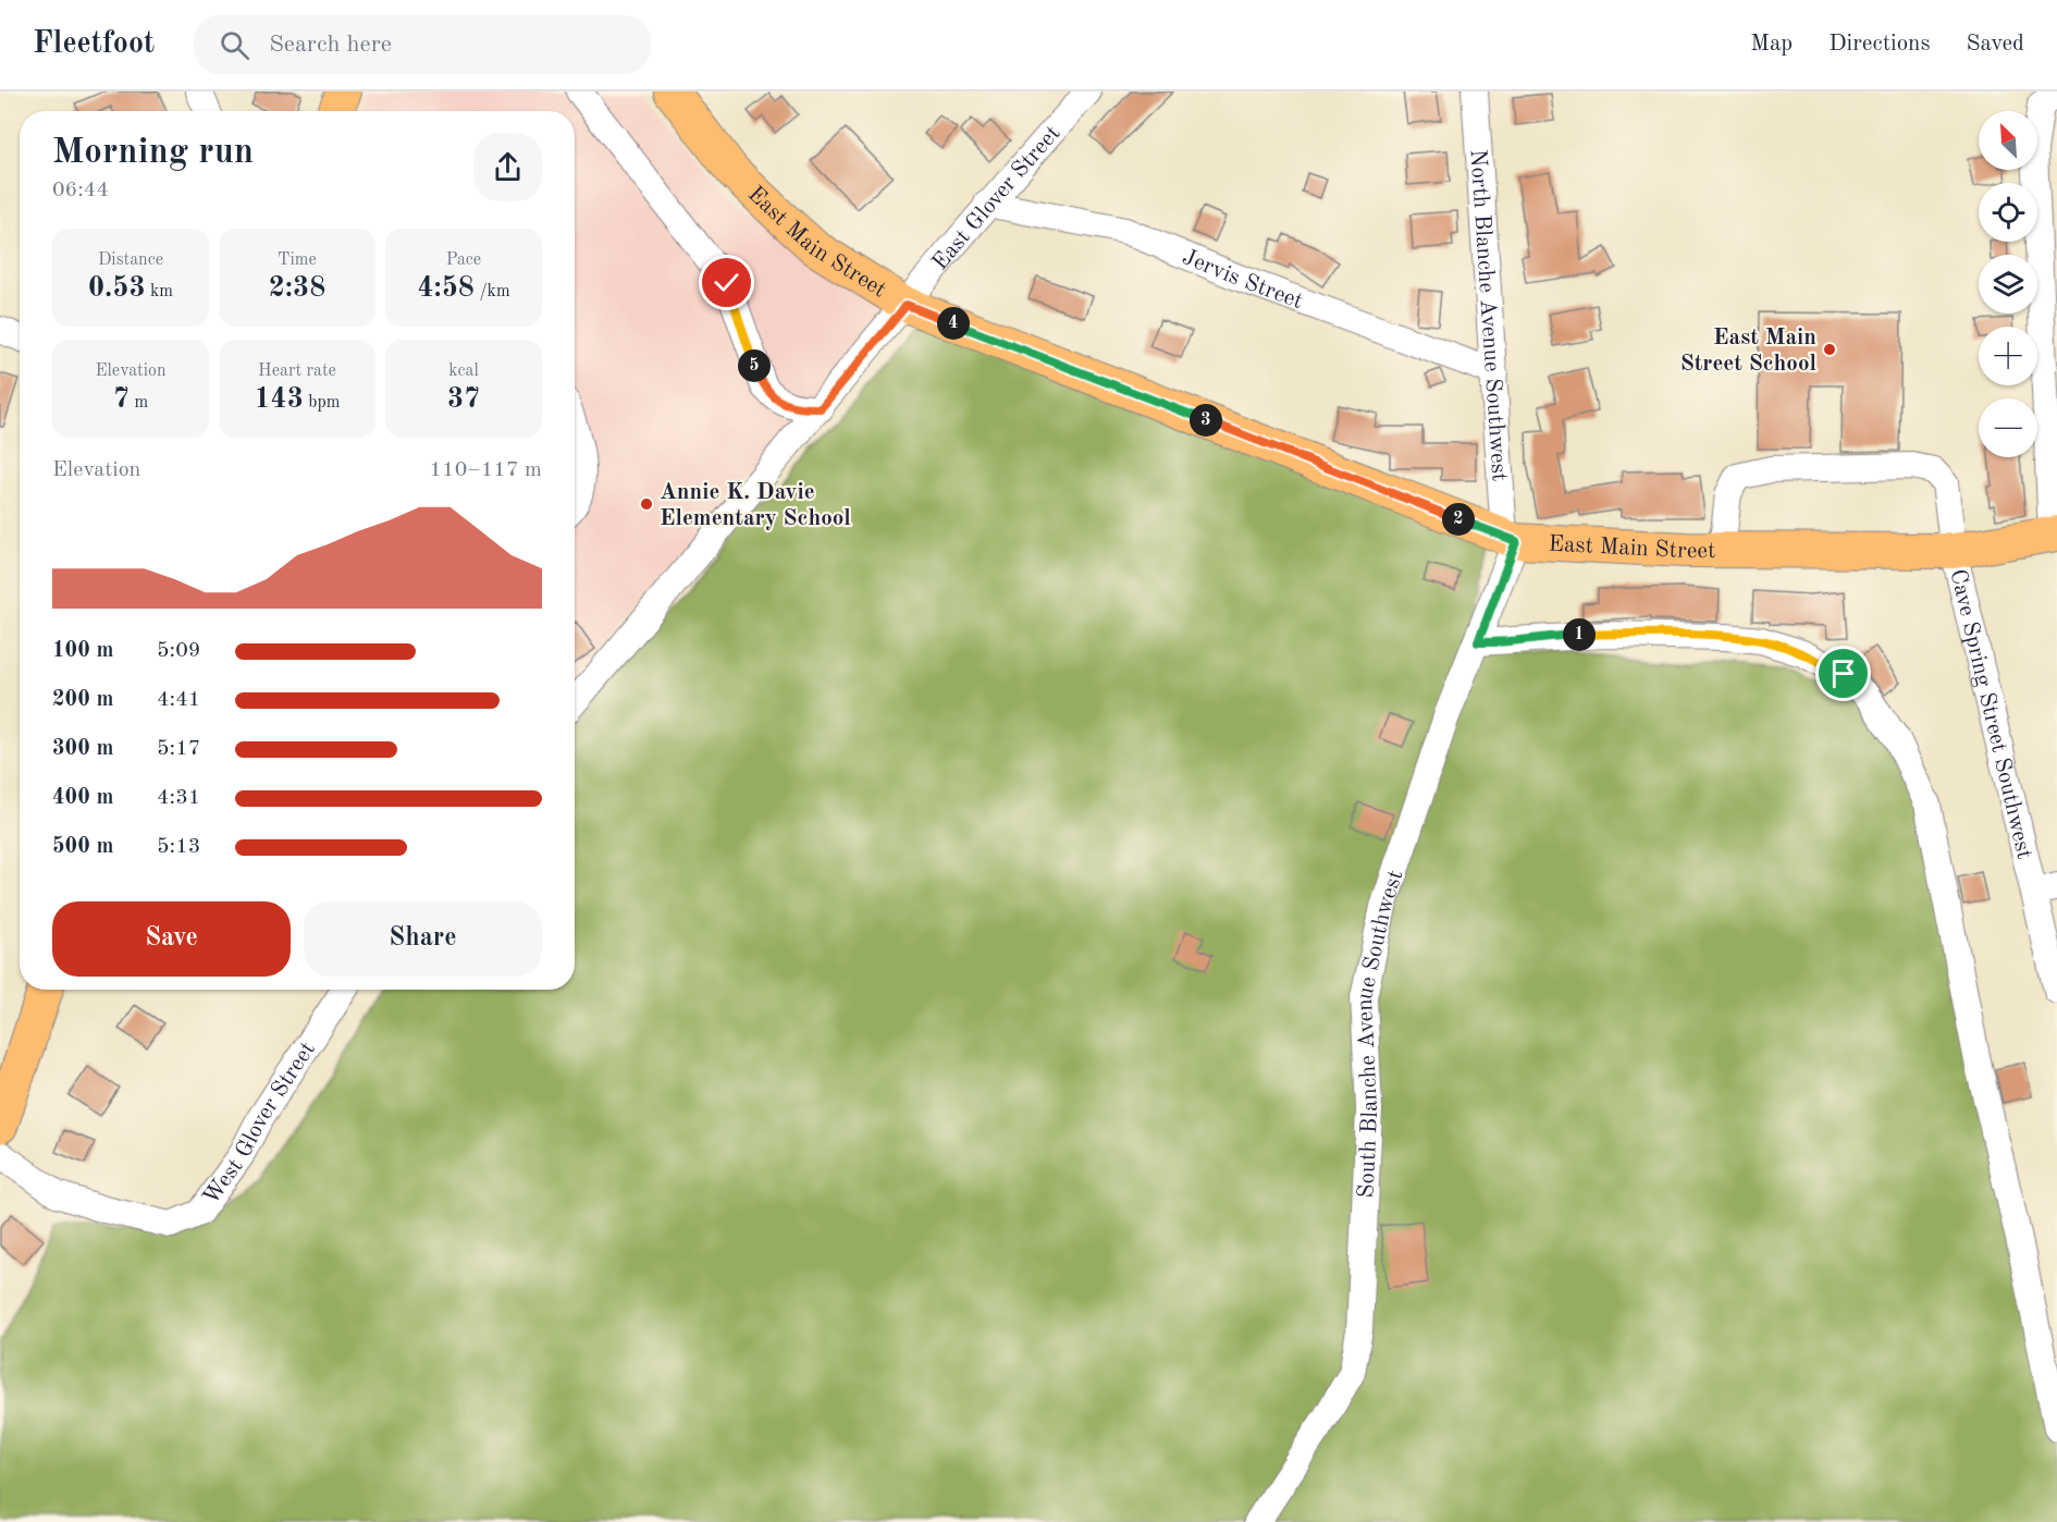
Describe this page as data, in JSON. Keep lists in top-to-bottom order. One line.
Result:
{"streets":{"main road":["East Main Street"],"street":["East Glover Street","Jervis Street","North Blanche Avenue Southwest","Cave Spring Street Southwest","South Blanche Avenue Southwest","West Glover Street"]},"crossings":[["East Glover Street","East Main Street"],["East Glover Street","Jervis Street"],["East Main Street","North Blanche Avenue Southwest"],["East Main Street","Cave Spring Street Southwest"],["East Main Street","South Blanche Avenue Southwest"],["Jervis Street","North Blanche Avenue Southwest"],["North Blanche Avenue Southwest","South Blanche Avenue Southwest"]],"places":["East Main Street School","Annie K. Davie Elementary School"],"north":"top left","page":{"header":"Fleetfoot","search":"Search here","nav":["Map","Directions","Saved"],"map_buttons":["+","−"],"heading":["Morning run","06:44"],"stats":[["Distance","0.53 km"],["Time","2:38"],["Pace","4:58 /km"],["Elevation","7 m"],["Heart rate","143 bpm"],["kcal","37"]],"pins":["4","5","3","2","1"],"chart":["Elevation","110–117 m"],"list":[{"name":"100 m","note":"5:09"},{"name":"200 m","note":"4:41"},{"name":"300 m","note":"5:17"},{"name":"400 m","note":"4:31"},{"name":"500 m","note":"5:13"}],"buttons":["Save","Share"]}}
